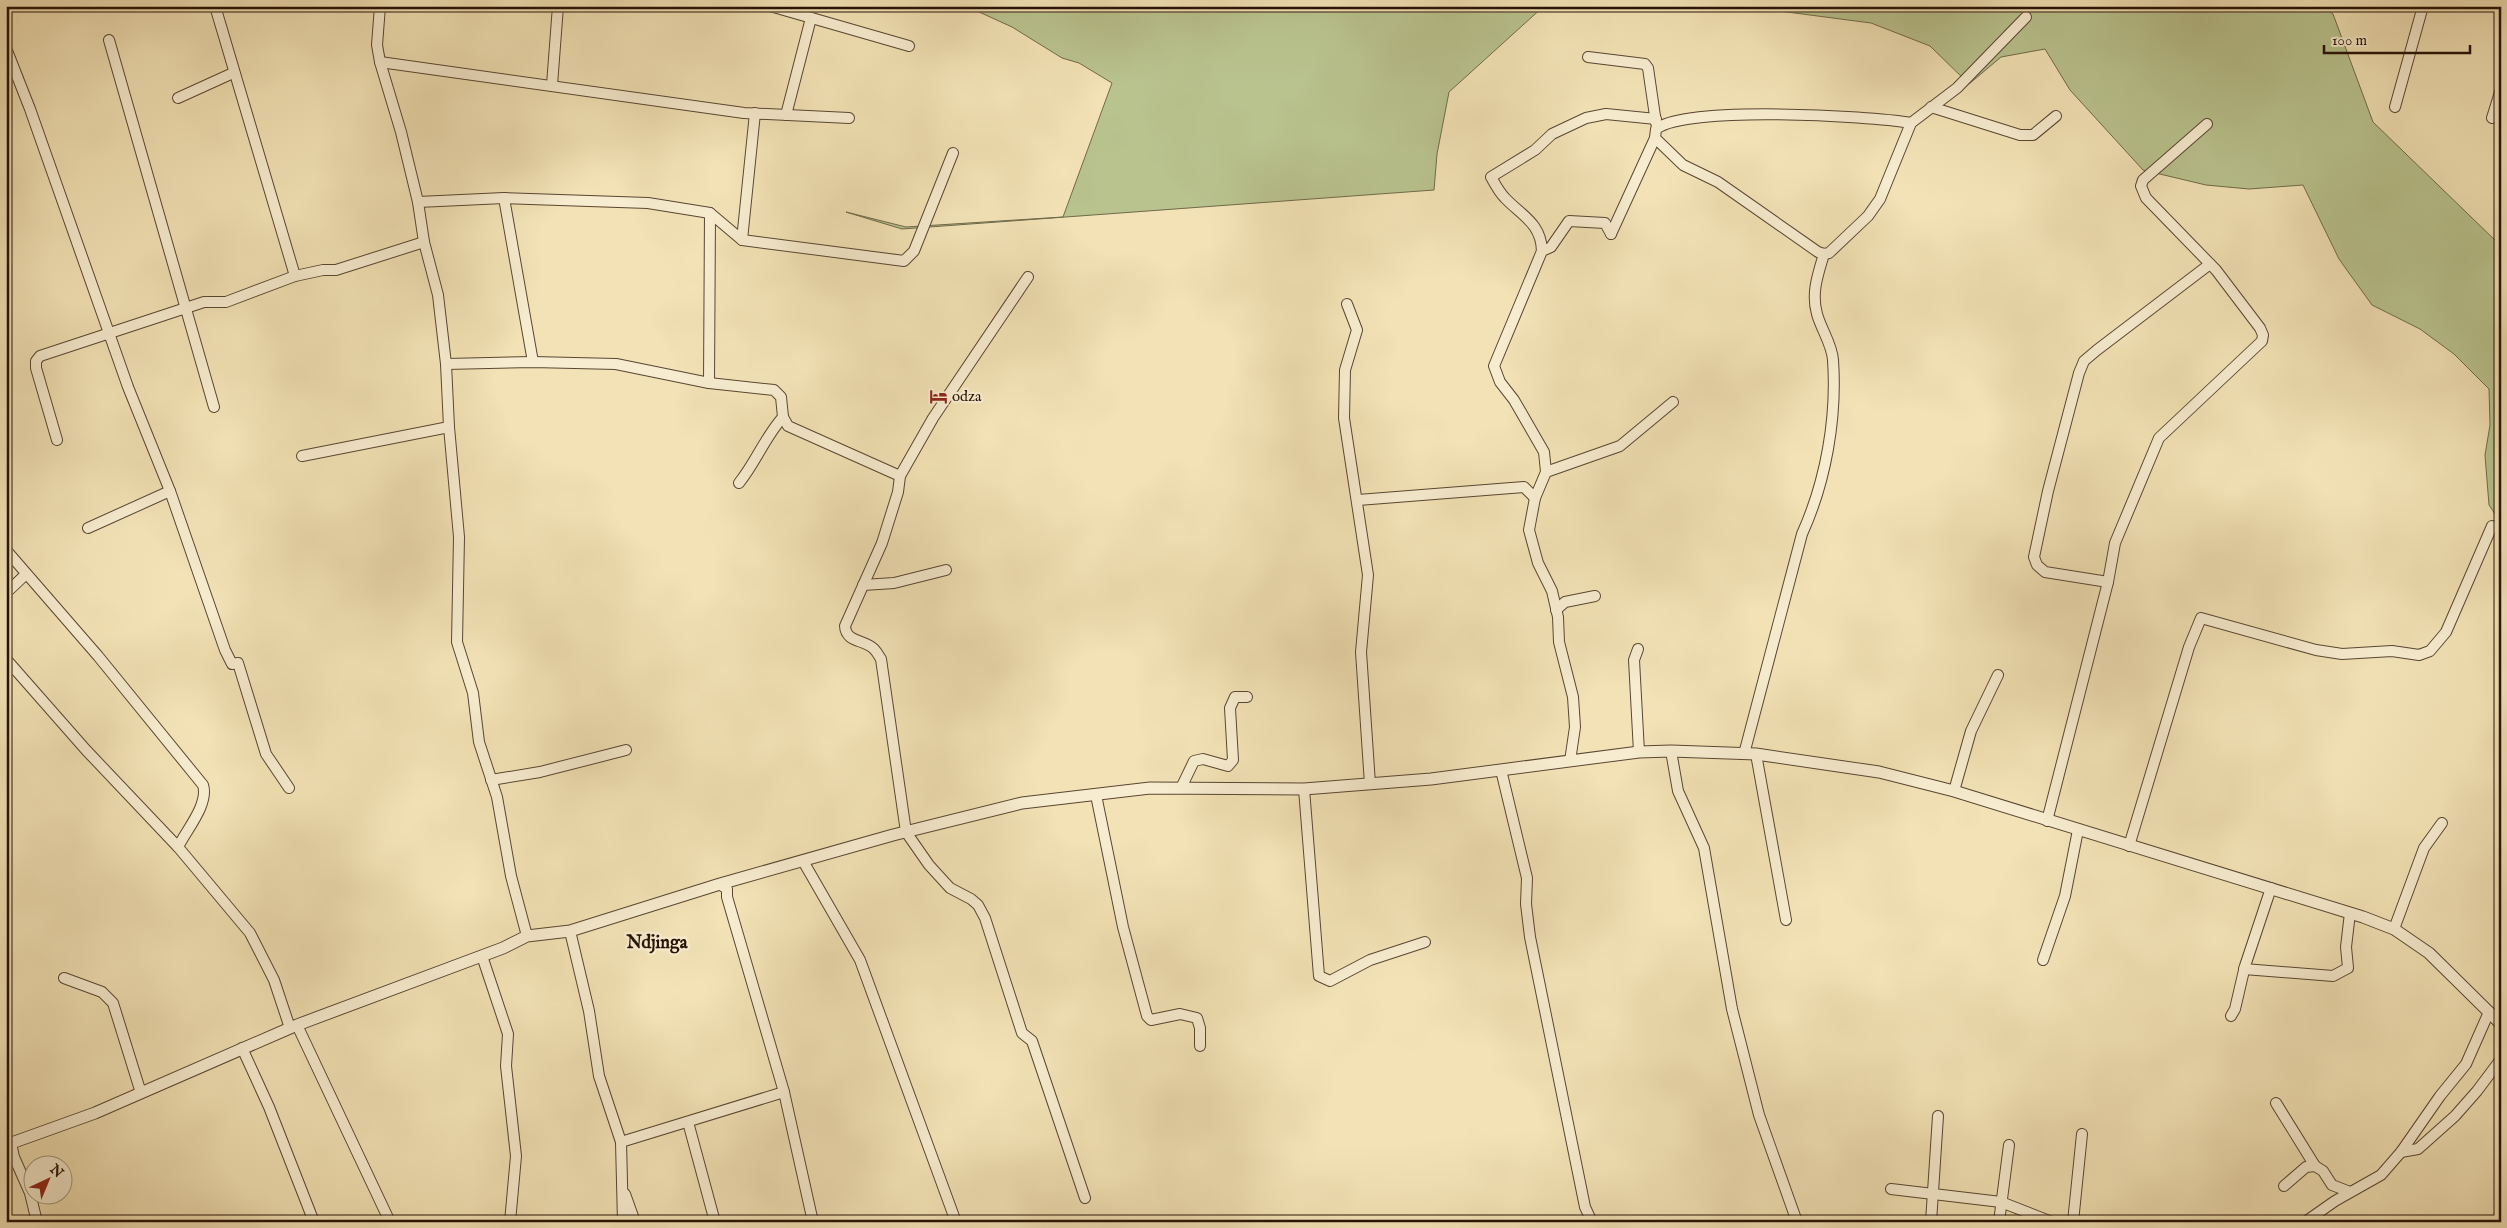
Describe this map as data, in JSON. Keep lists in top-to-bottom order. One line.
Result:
{"districts":["Ndjinga"],"places":{"hotel":["odza"]},"scale_bar":"100 m","north":"top right"}
